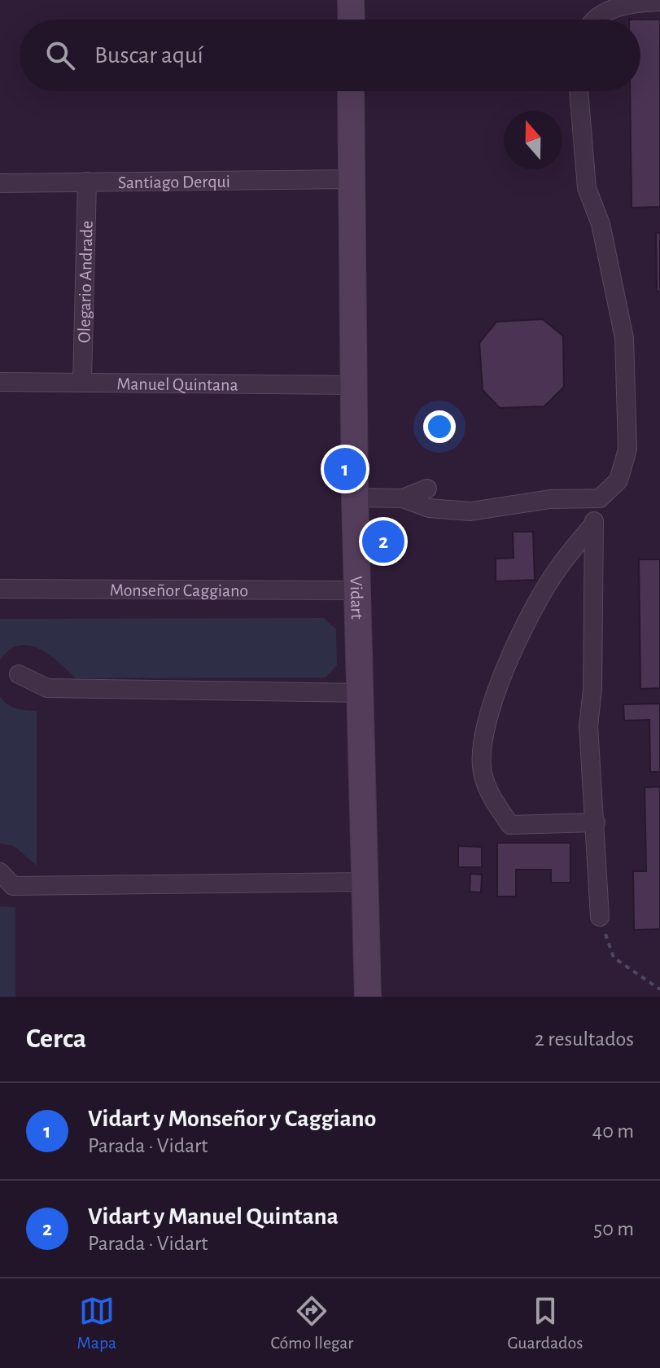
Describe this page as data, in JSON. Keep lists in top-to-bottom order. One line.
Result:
{"streets":{"street":["Santiago Derqui","Olegario Andrade","Manuel Quintana","Monseñor Caggiano","Vidart"]},"crossings":[["Santiago Derqui","Olegario Andrade"],["Santiago Derqui","Vidart"],["Olegario Andrade","Manuel Quintana"],["Manuel Quintana","Vidart"],["Monseñor Caggiano","Vidart"]],"north":"top","page":{"search":"Buscar aquí","pins":["1","2"],"heading":["Cerca","2 resultados"],"list":[{"mark":"1","name":"Vidart y Monseñor y Caggiano","note":"Parada · Vidart","value":"40 m"},{"mark":"2","name":"Vidart y Manuel Quintana","note":"Parada · Vidart","value":"50 m"}],"nav":["Mapa","Cómo llegar","Guardados"]}}
